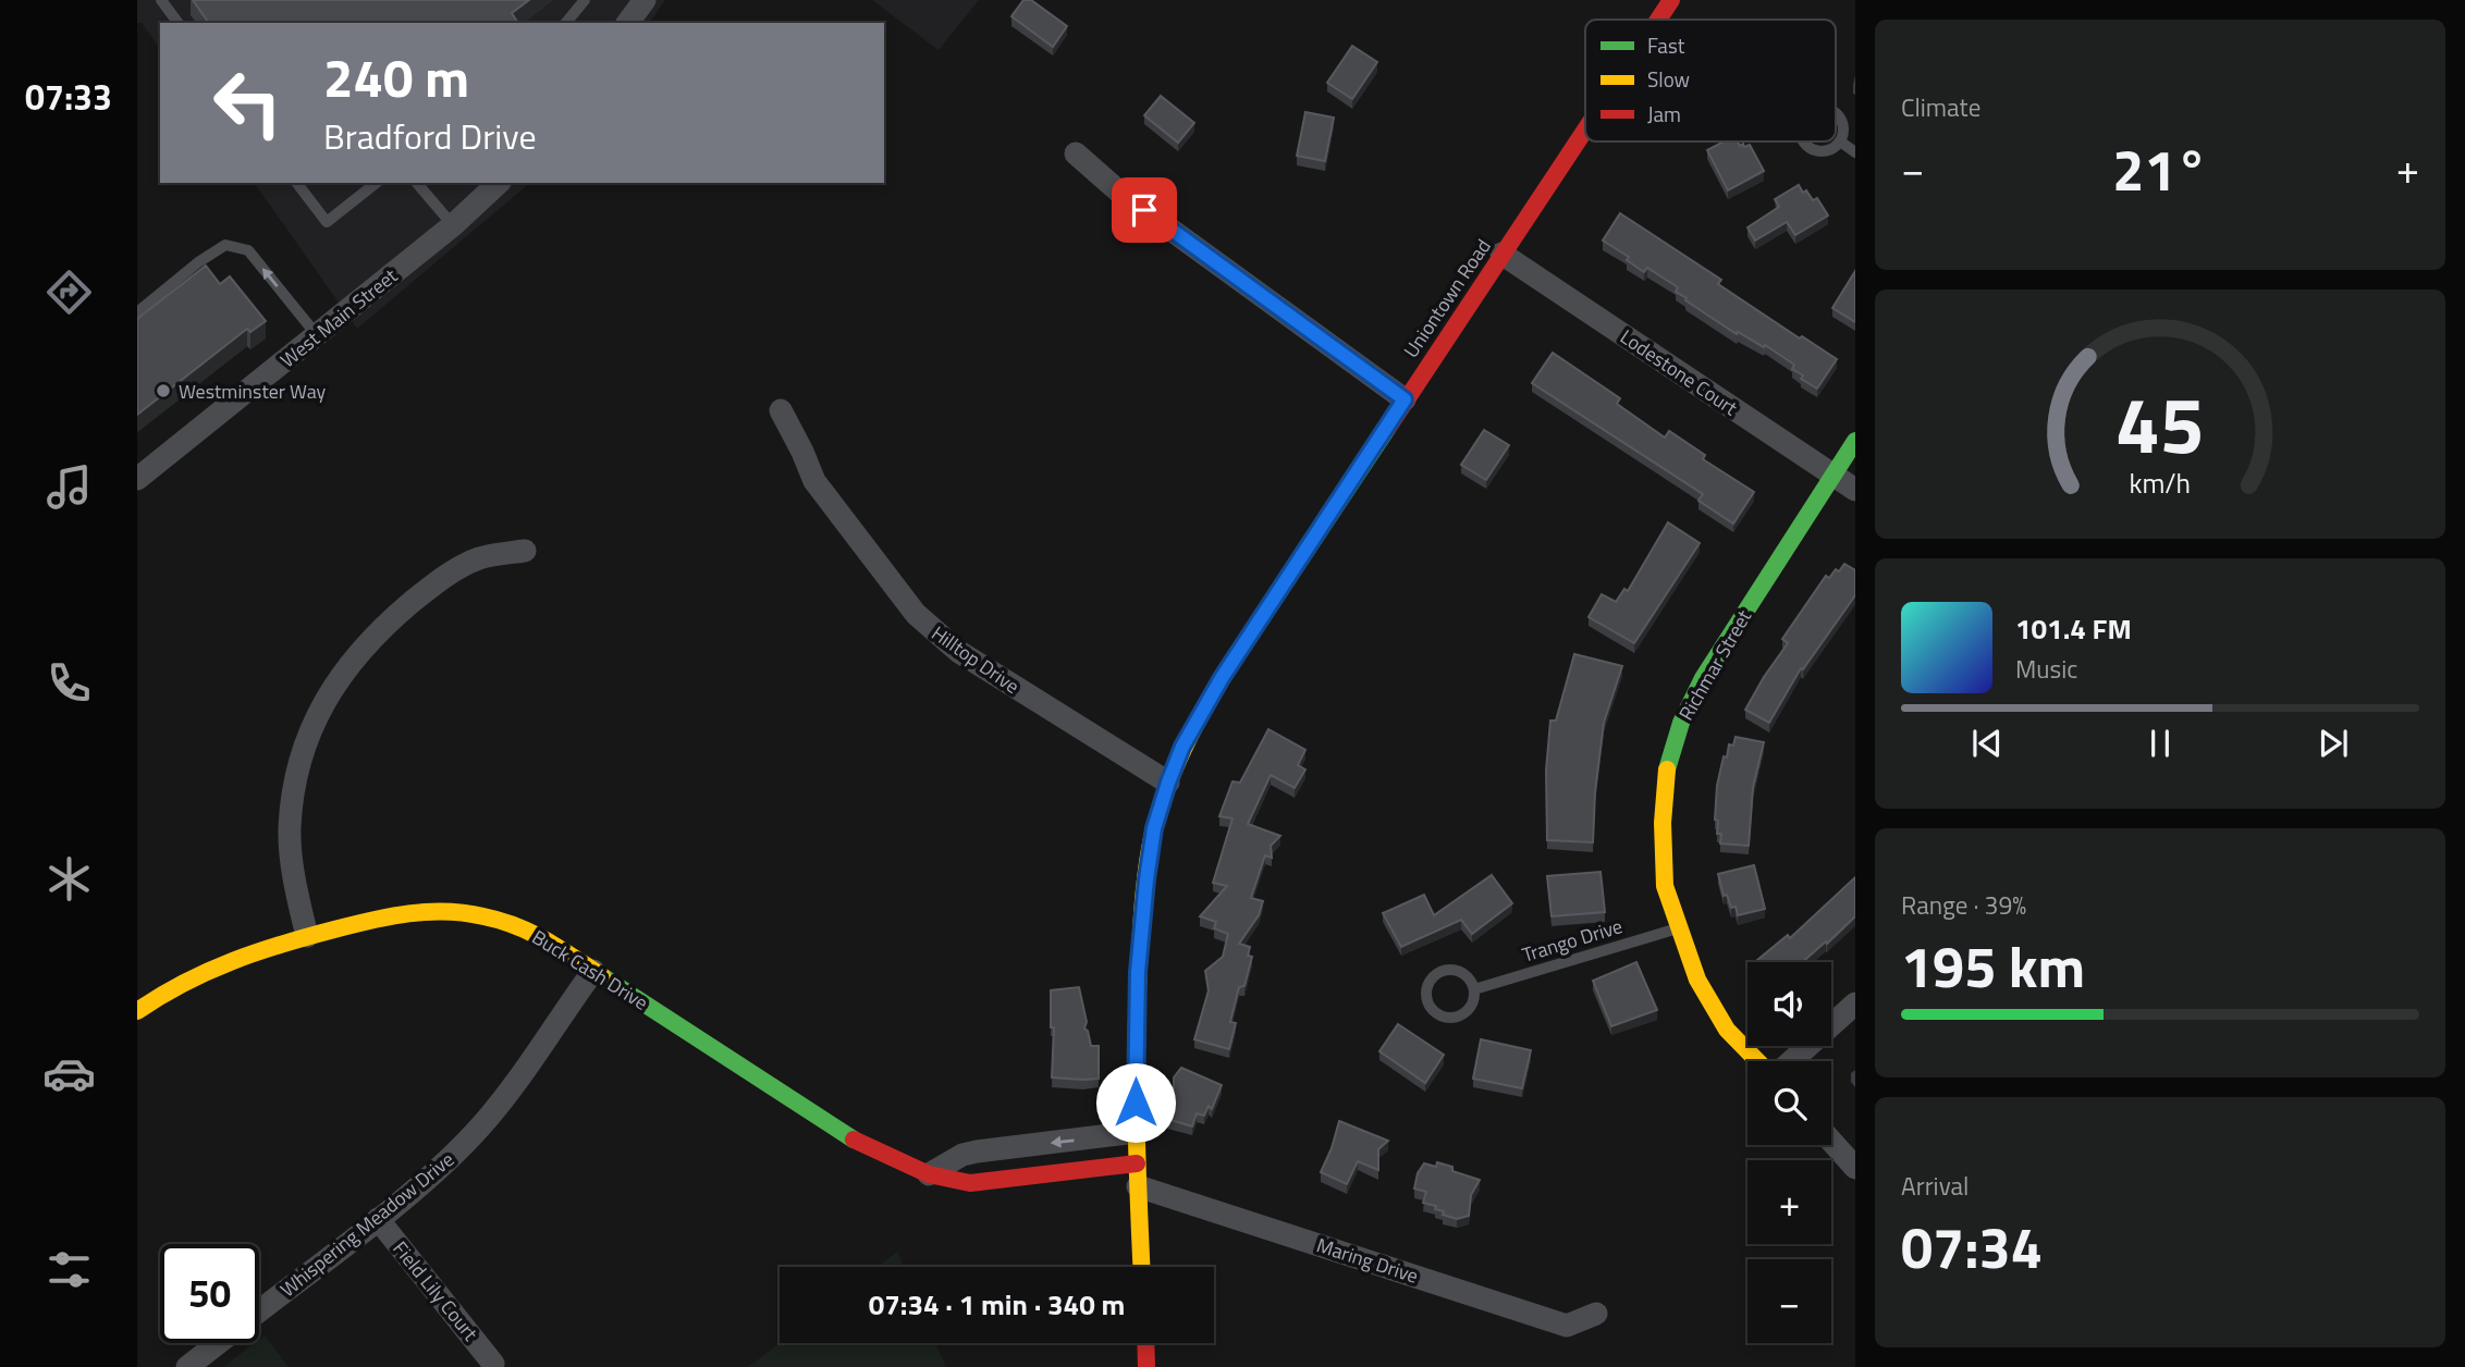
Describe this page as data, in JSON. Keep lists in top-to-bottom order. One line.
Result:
{"streets":{"street":["Uniontown Road","West Main Street","Lodestone Court","Hilltop Drive","Richmar Street","Buck Cash Drive","Whispering Meadow Drive","Maring Drive","Field Lily Court"],"lane":["Trango Drive"]},"crossings":[["Uniontown Road","Lodestone Court"],["Uniontown Road","Hilltop Drive"],["Uniontown Road","Buck Cash Drive"],["Uniontown Road","Maring Drive"],["Lodestone Court","Richmar Street"],["Richmar Street","Trango Drive"],["Buck Cash Drive","Whispering Meadow Drive"],["Buck Cash Drive","Maring Drive"],["Whispering Meadow Drive","Field Lily Court"]],"places":["Westminster Way"],"legend":["Fast","Slow","Jam"],"page":{"tabs":"07:33","tile":["Climate",["Range · 39%","195 km"],["Arrival","07:34"]],"turn":["240 m","Bradford Drive"],"heat":["−","21°","+"],"song":["101.4 FM","Music"],"map_buttons":["+","−"],"limit":"50","trip":"07:34 · 1 min · 340 m","gauge":["45","km/h"]}}
